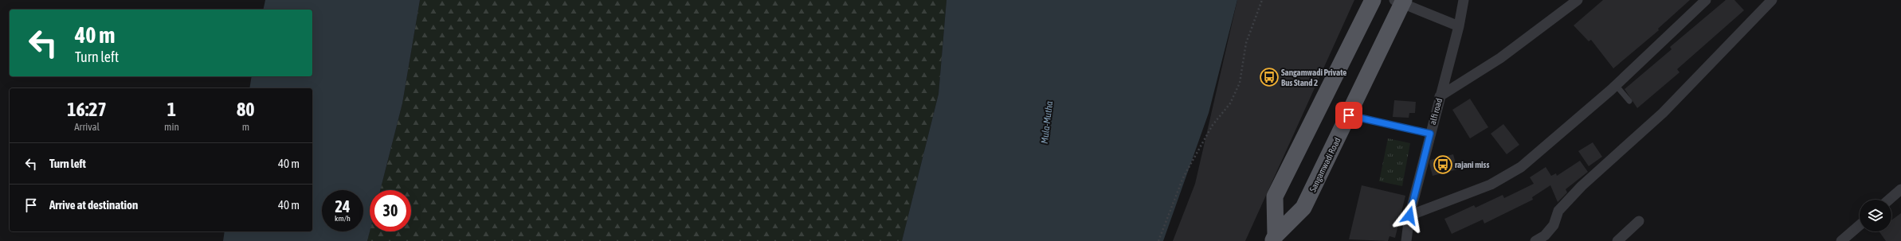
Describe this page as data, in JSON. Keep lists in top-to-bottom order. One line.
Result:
{"streets":{"main road":["Sangamwadi Road"],"street":["alfi road"]},"water":["Mula-Mutha"],"places":{"bus stop":["Sangamwadi Private Bus Stand 2","rajani miss"]},"page":{"turn":["40 m","Turn left"],"eta":["16:27","Arrival","1","min","80","m"],"list":[{"name":"Turn left","value":"40 m"},{"name":"Arrive at destination","value":"40 m"}],"speed":"24 km/h","limit":"30"}}
